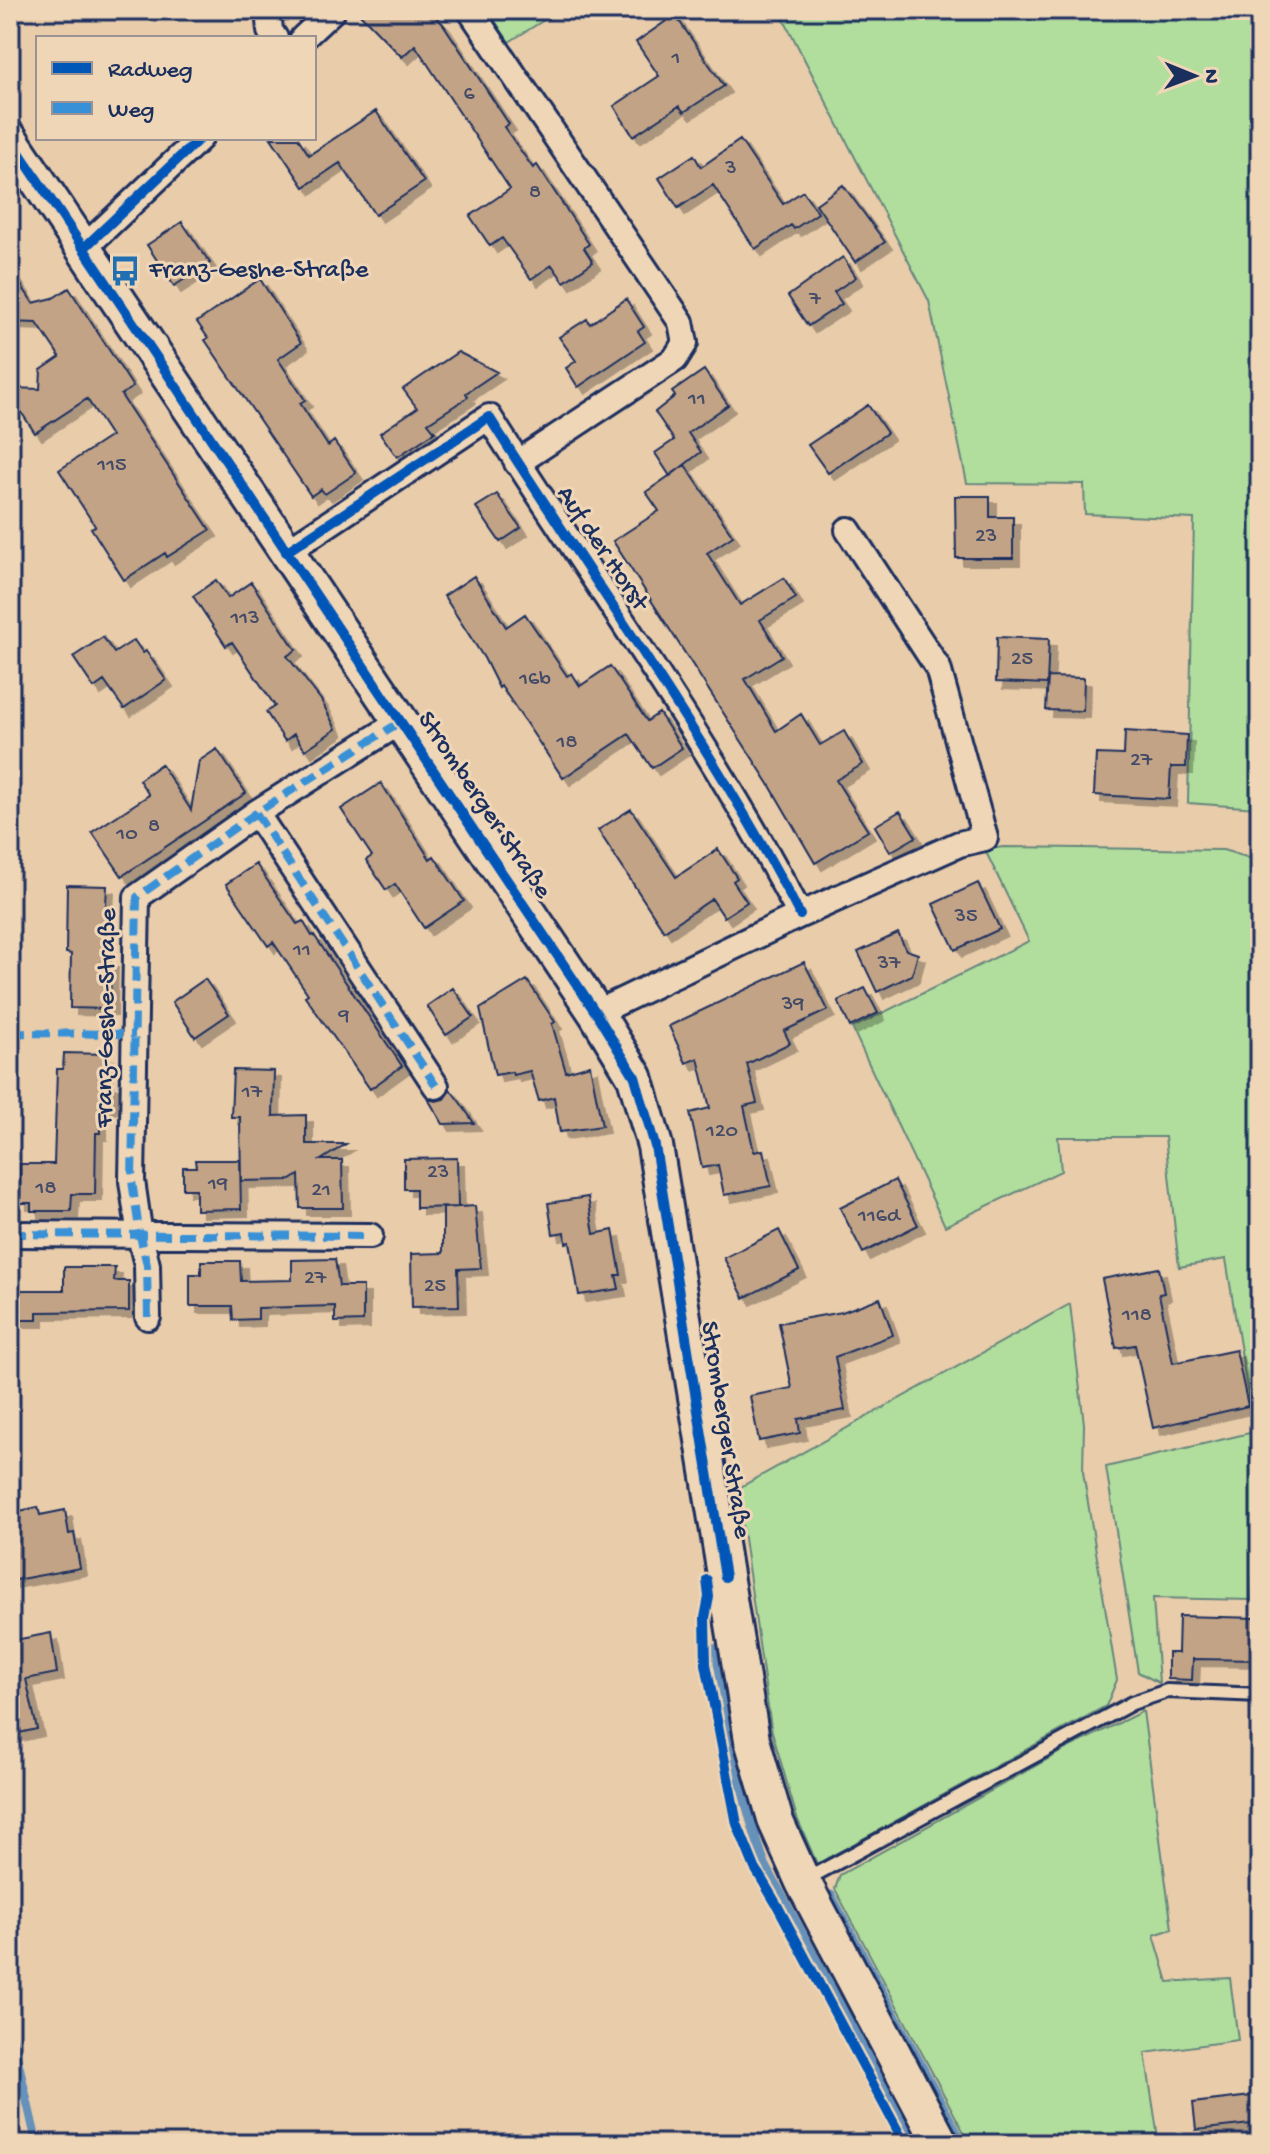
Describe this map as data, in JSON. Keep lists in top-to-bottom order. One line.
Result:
{"streets":{"main road":["Stromberger Straße"],"street":["Auf der Horst","Franz-Geshe-Straße"]},"crossings":[["Auf der Horst","Stromberger Straße"],["Stromberger Straße","Franz-Geshe-Straße"]],"places":{"bus stop":["Franz-Geshe-Straße"]},"house_numbers":["1","6","3","8","7","11","115","23","113","25","16b","18","27","8","10","35","11","37","39","9","17","120","23","19","18","21","116d","27","25","118"],"legend":["Radweg","Weg"],"north":"right"}
